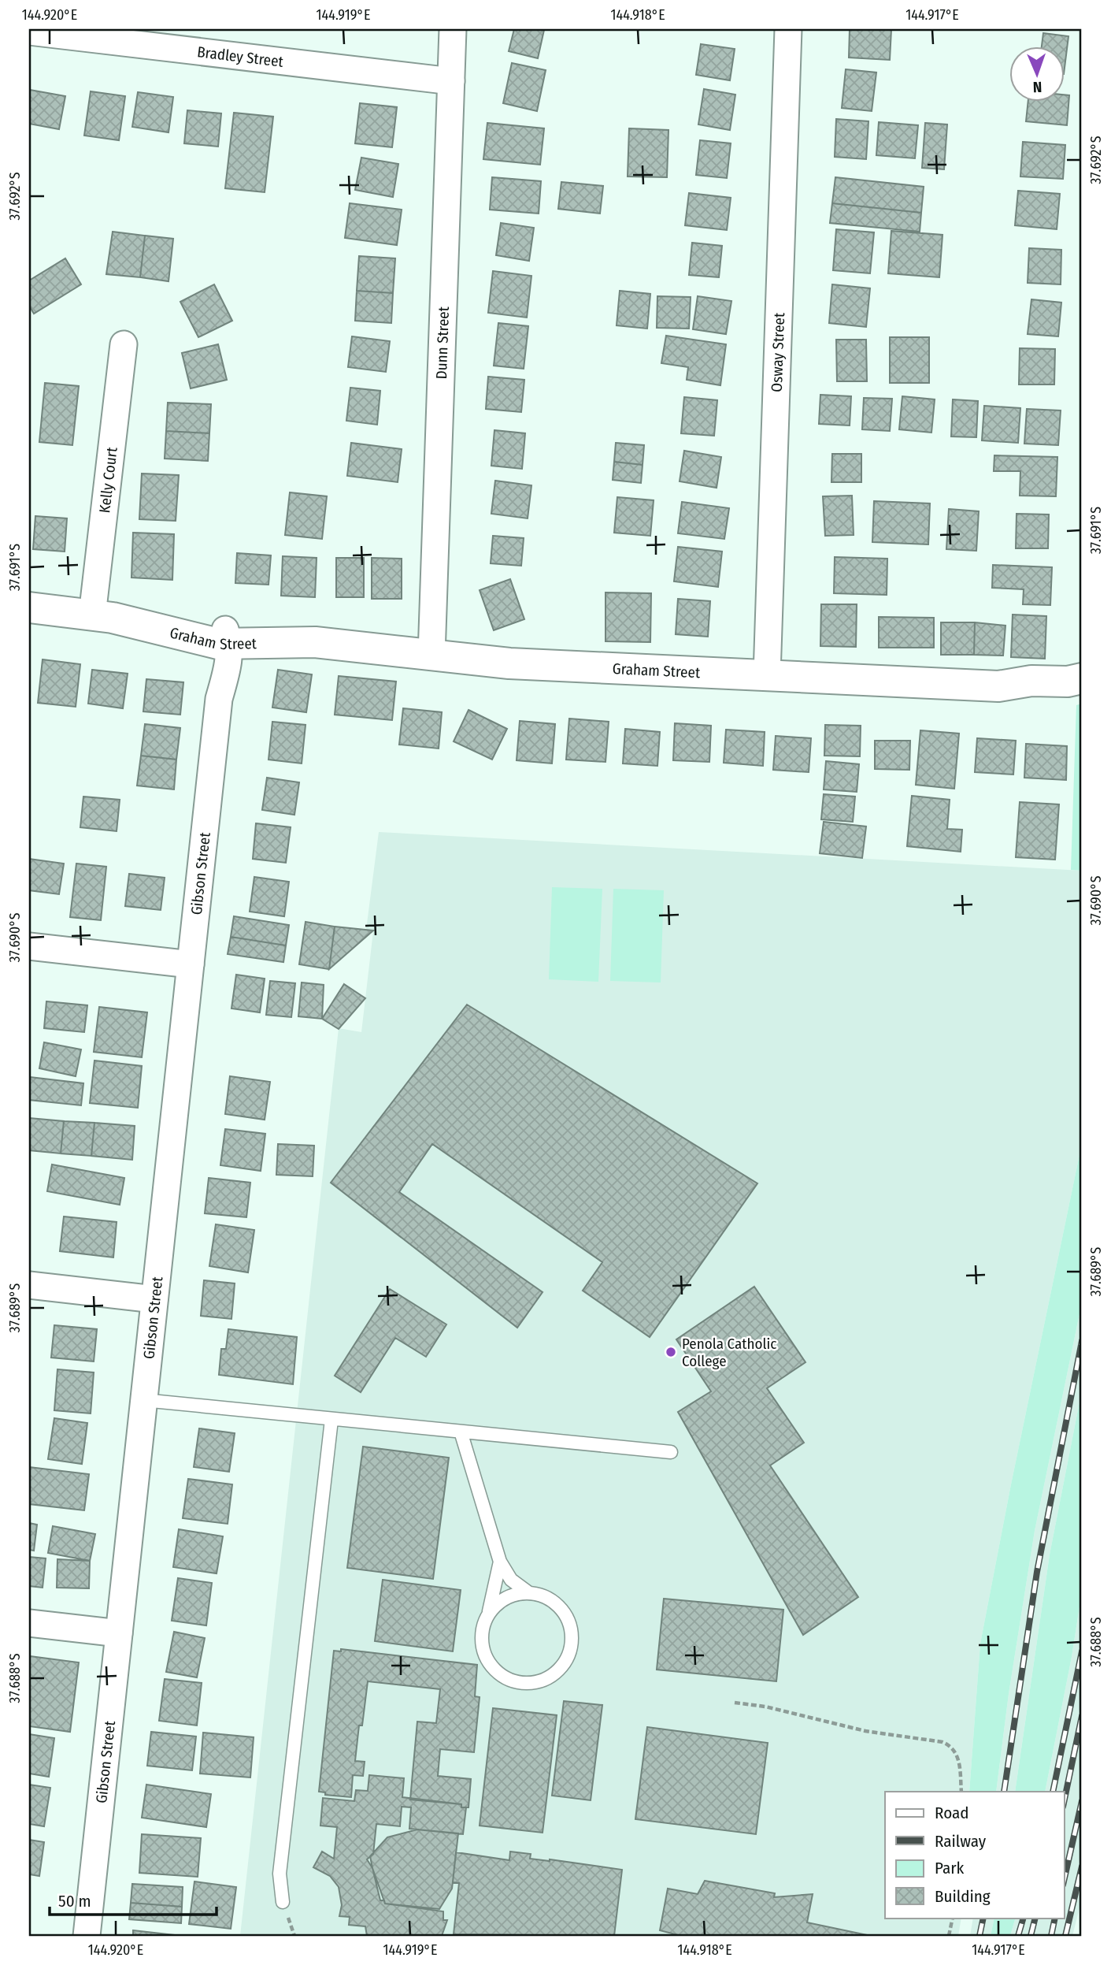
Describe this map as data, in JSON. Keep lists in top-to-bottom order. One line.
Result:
{"streets":{"street":["Bradley Street","Dunn Street","Osway Street","Kelly Court","Graham Street","Gibson Street"]},"crossings":[["Bradley Street","Dunn Street"],["Dunn Street","Graham Street"],["Osway Street","Graham Street"],["Kelly Court","Graham Street"],["Graham Street","Gibson Street"]],"places":["Penola Catholic College"],"legend":["Road","Railway","Park","Building"],"scale_bar":"50 m","north":"bottom","coordinates":["144.920°E","144.919°E","144.918°E","144.917°E","37.692°S","37.691°S","37.690°S","37.689°S","37.688°S"]}
